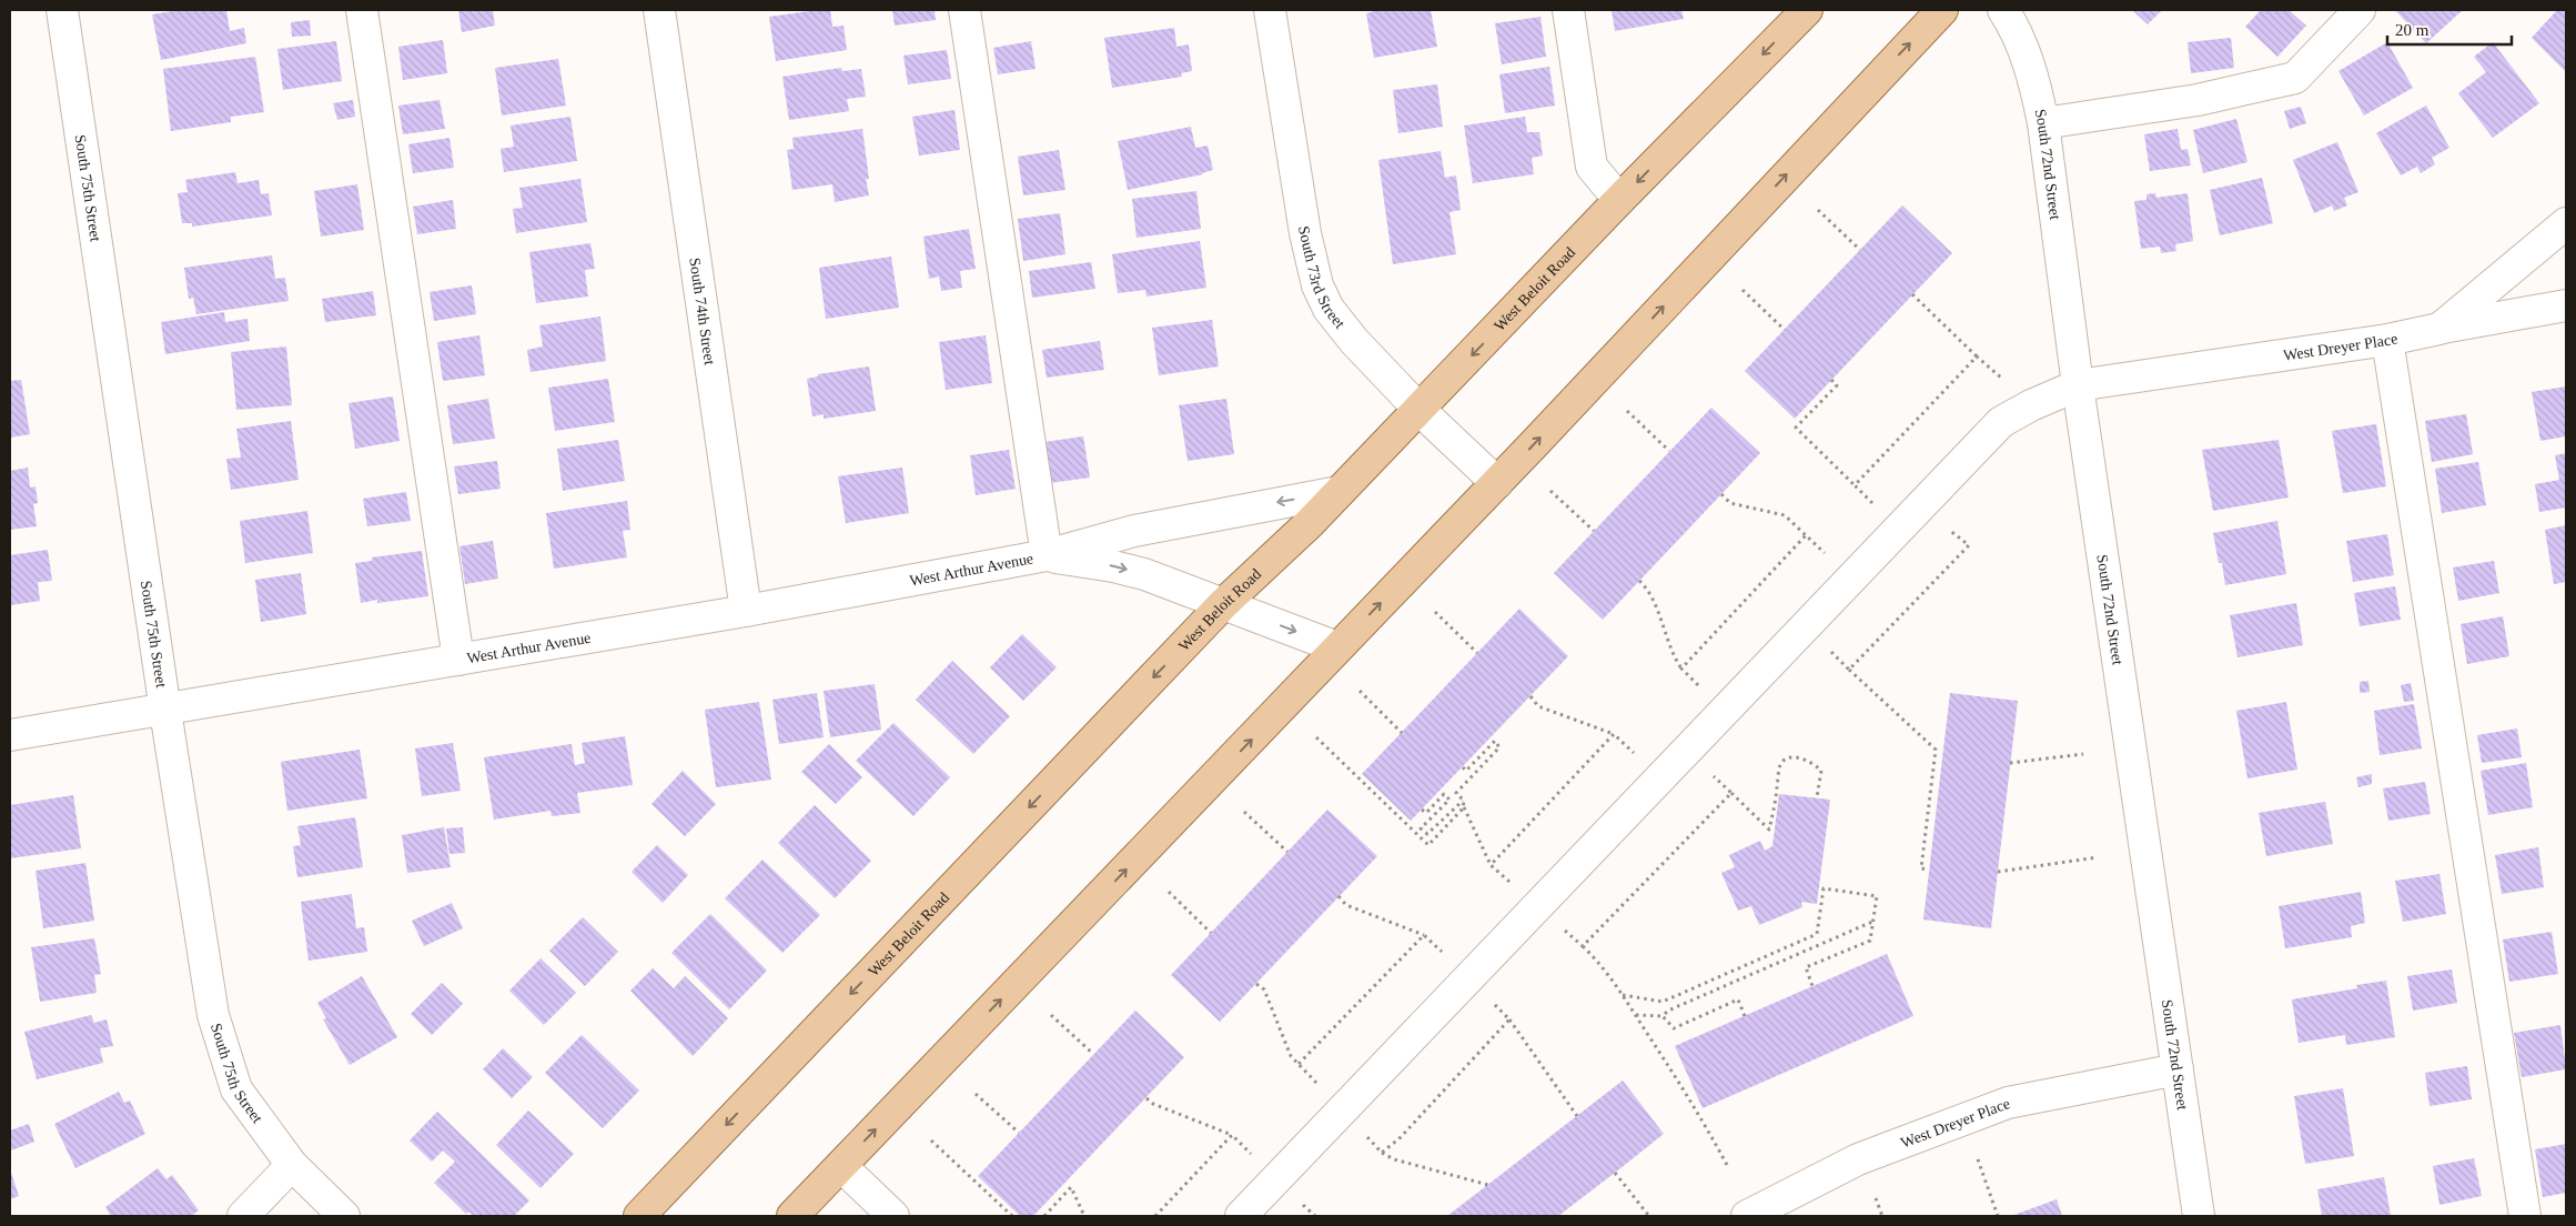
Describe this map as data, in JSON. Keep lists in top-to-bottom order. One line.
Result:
{"streets":{"main road":["West Beloit Road"],"street":["South 72nd Street","South 75th Street","South 73rd Street","South 74th Street","West Dreyer Place","West Arthur Avenue"]},"crossings":[["South 72nd Street","West Dreyer Place"],["South 75th Street","West Arthur Avenue"],["South 73rd Street","West Beloit Road"],["West Beloit Road","West Arthur Avenue"],["South 74th Street","West Arthur Avenue"]],"scale_bar":"20 m"}
